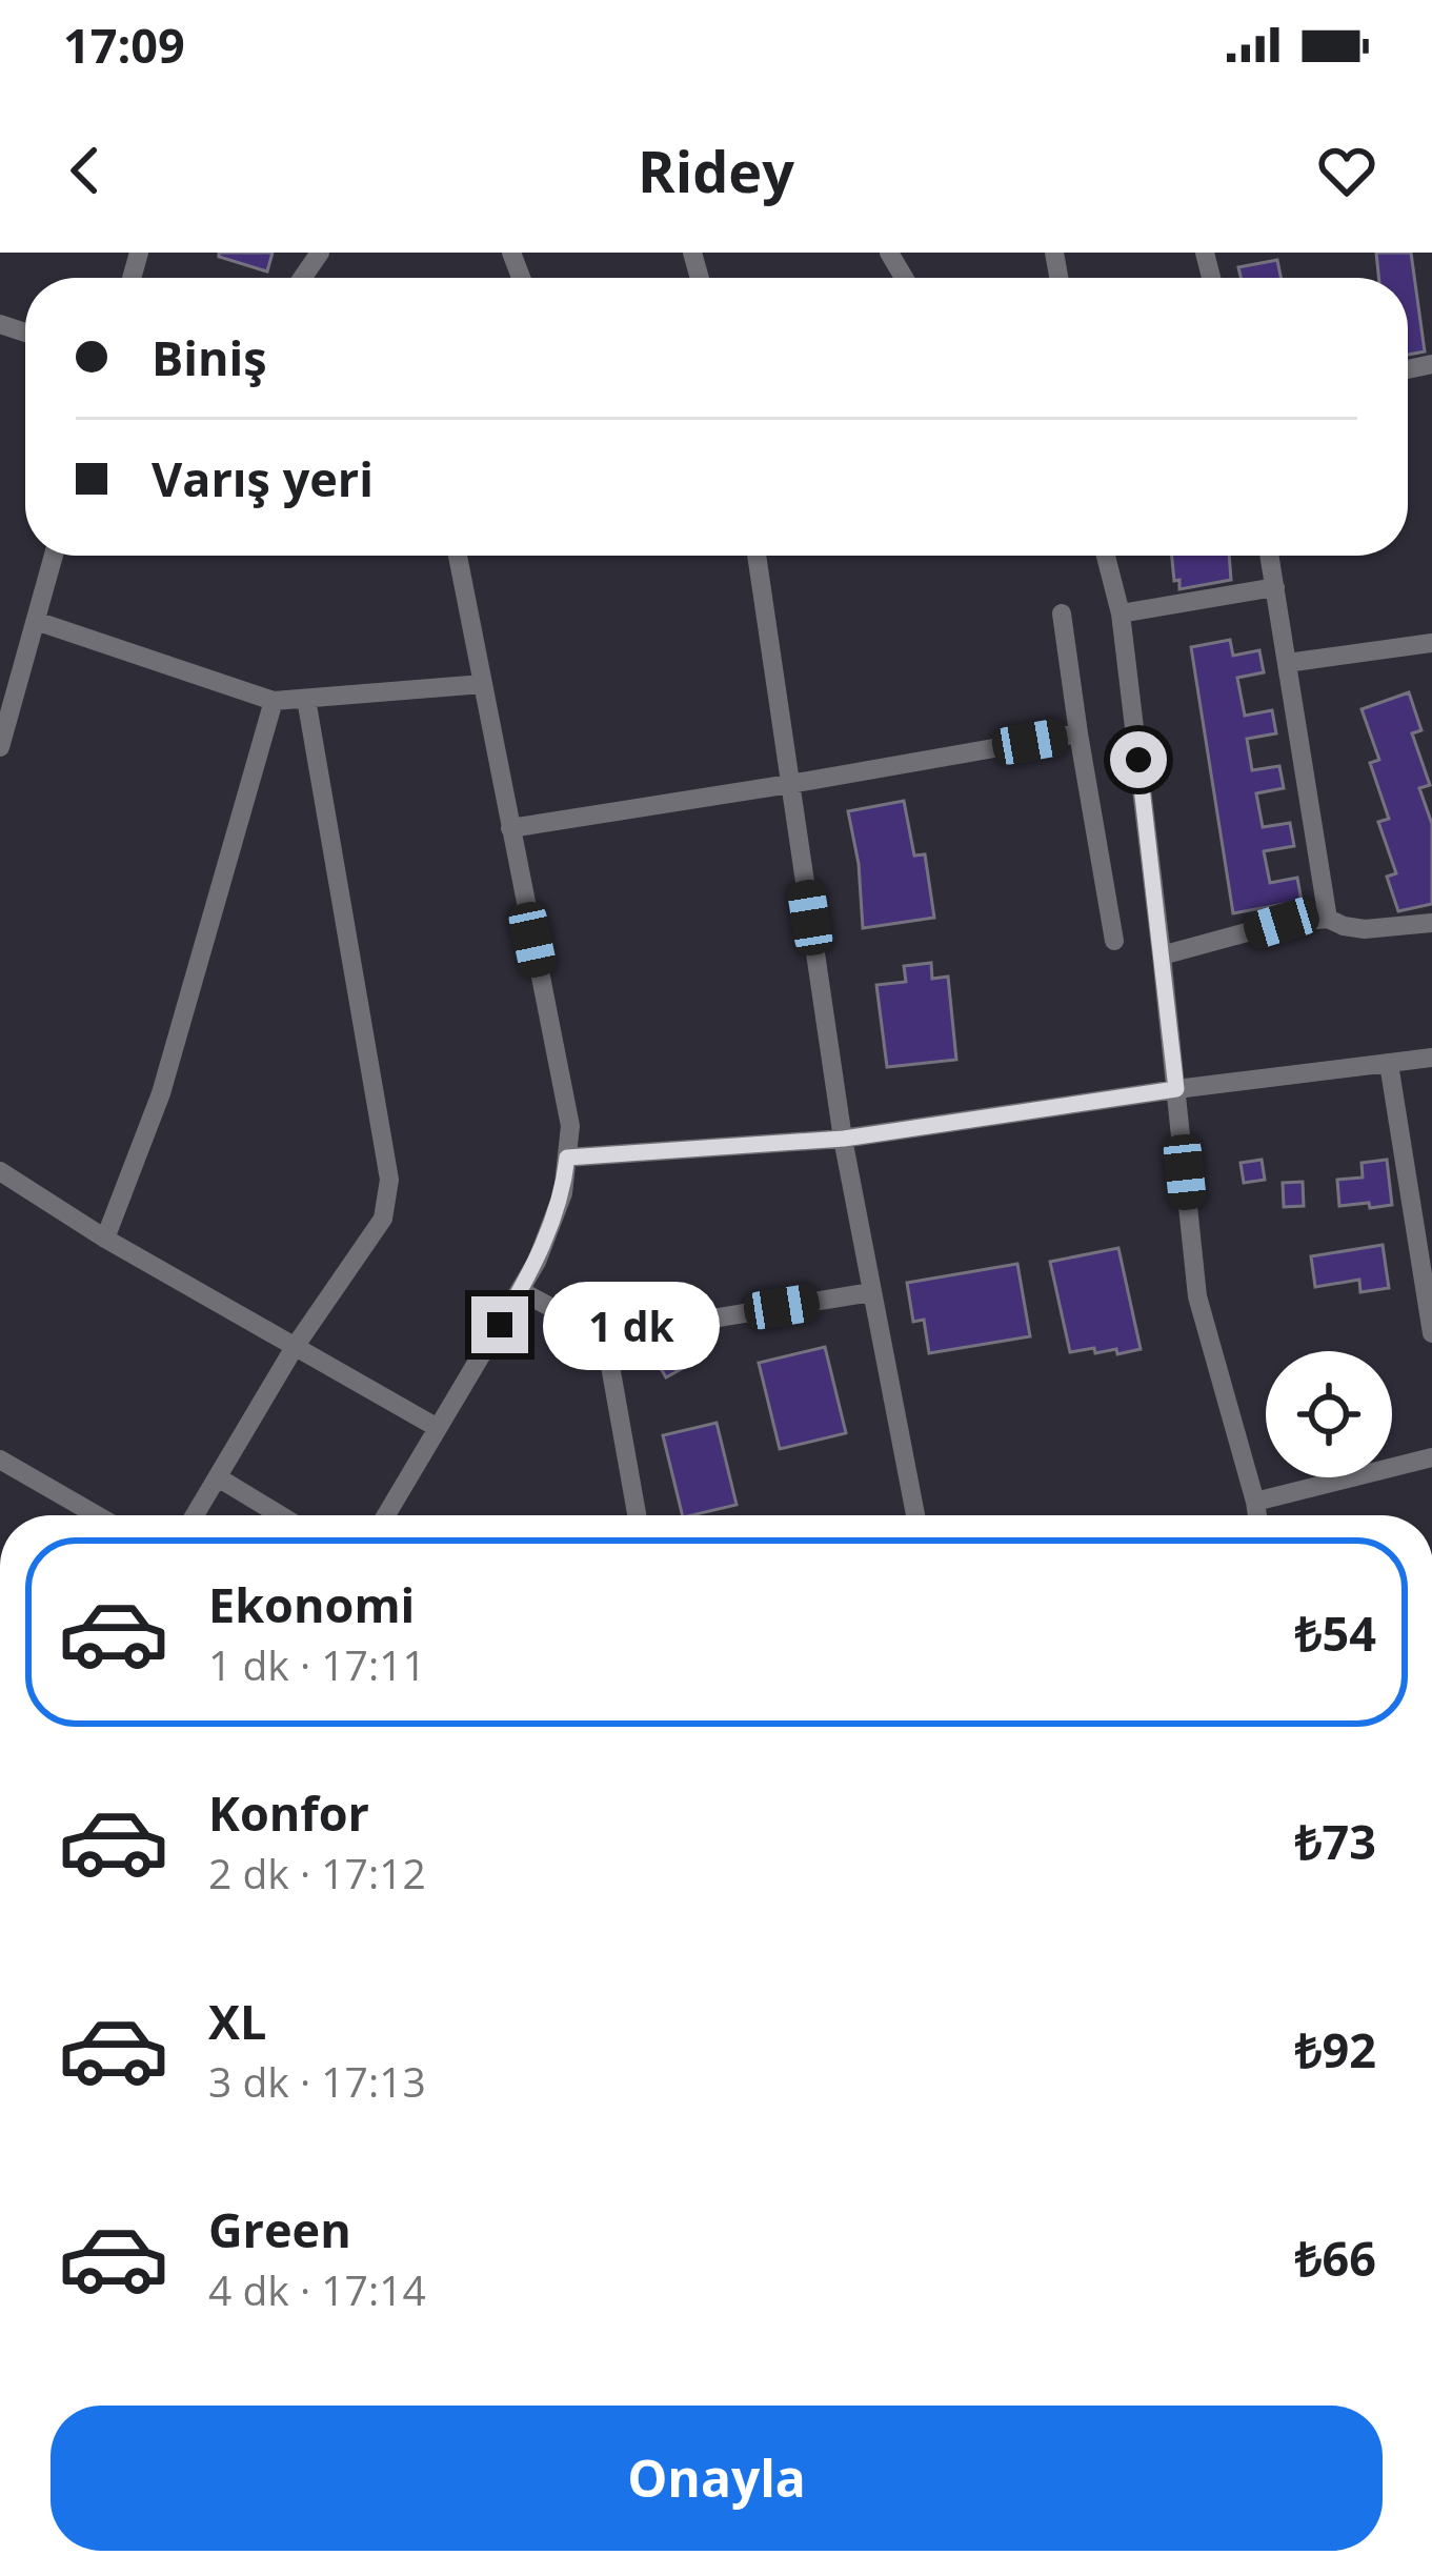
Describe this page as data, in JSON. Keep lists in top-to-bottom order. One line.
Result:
{"page":{"status":"17:09","header":"Ridey","banner":["Biniş","Varış yeri"],"bubble":"1 dk","list":[{"name":"Ekonomi","note":"1 dk · 17:11","value":"₺54"},{"name":"Konfor","note":"2 dk · 17:12","value":"₺73"},{"name":"XL","note":"3 dk · 17:13","value":"₺92"},{"name":"Green","note":"4 dk · 17:14","value":"₺66"}],"buttons":"Onayla"}}
